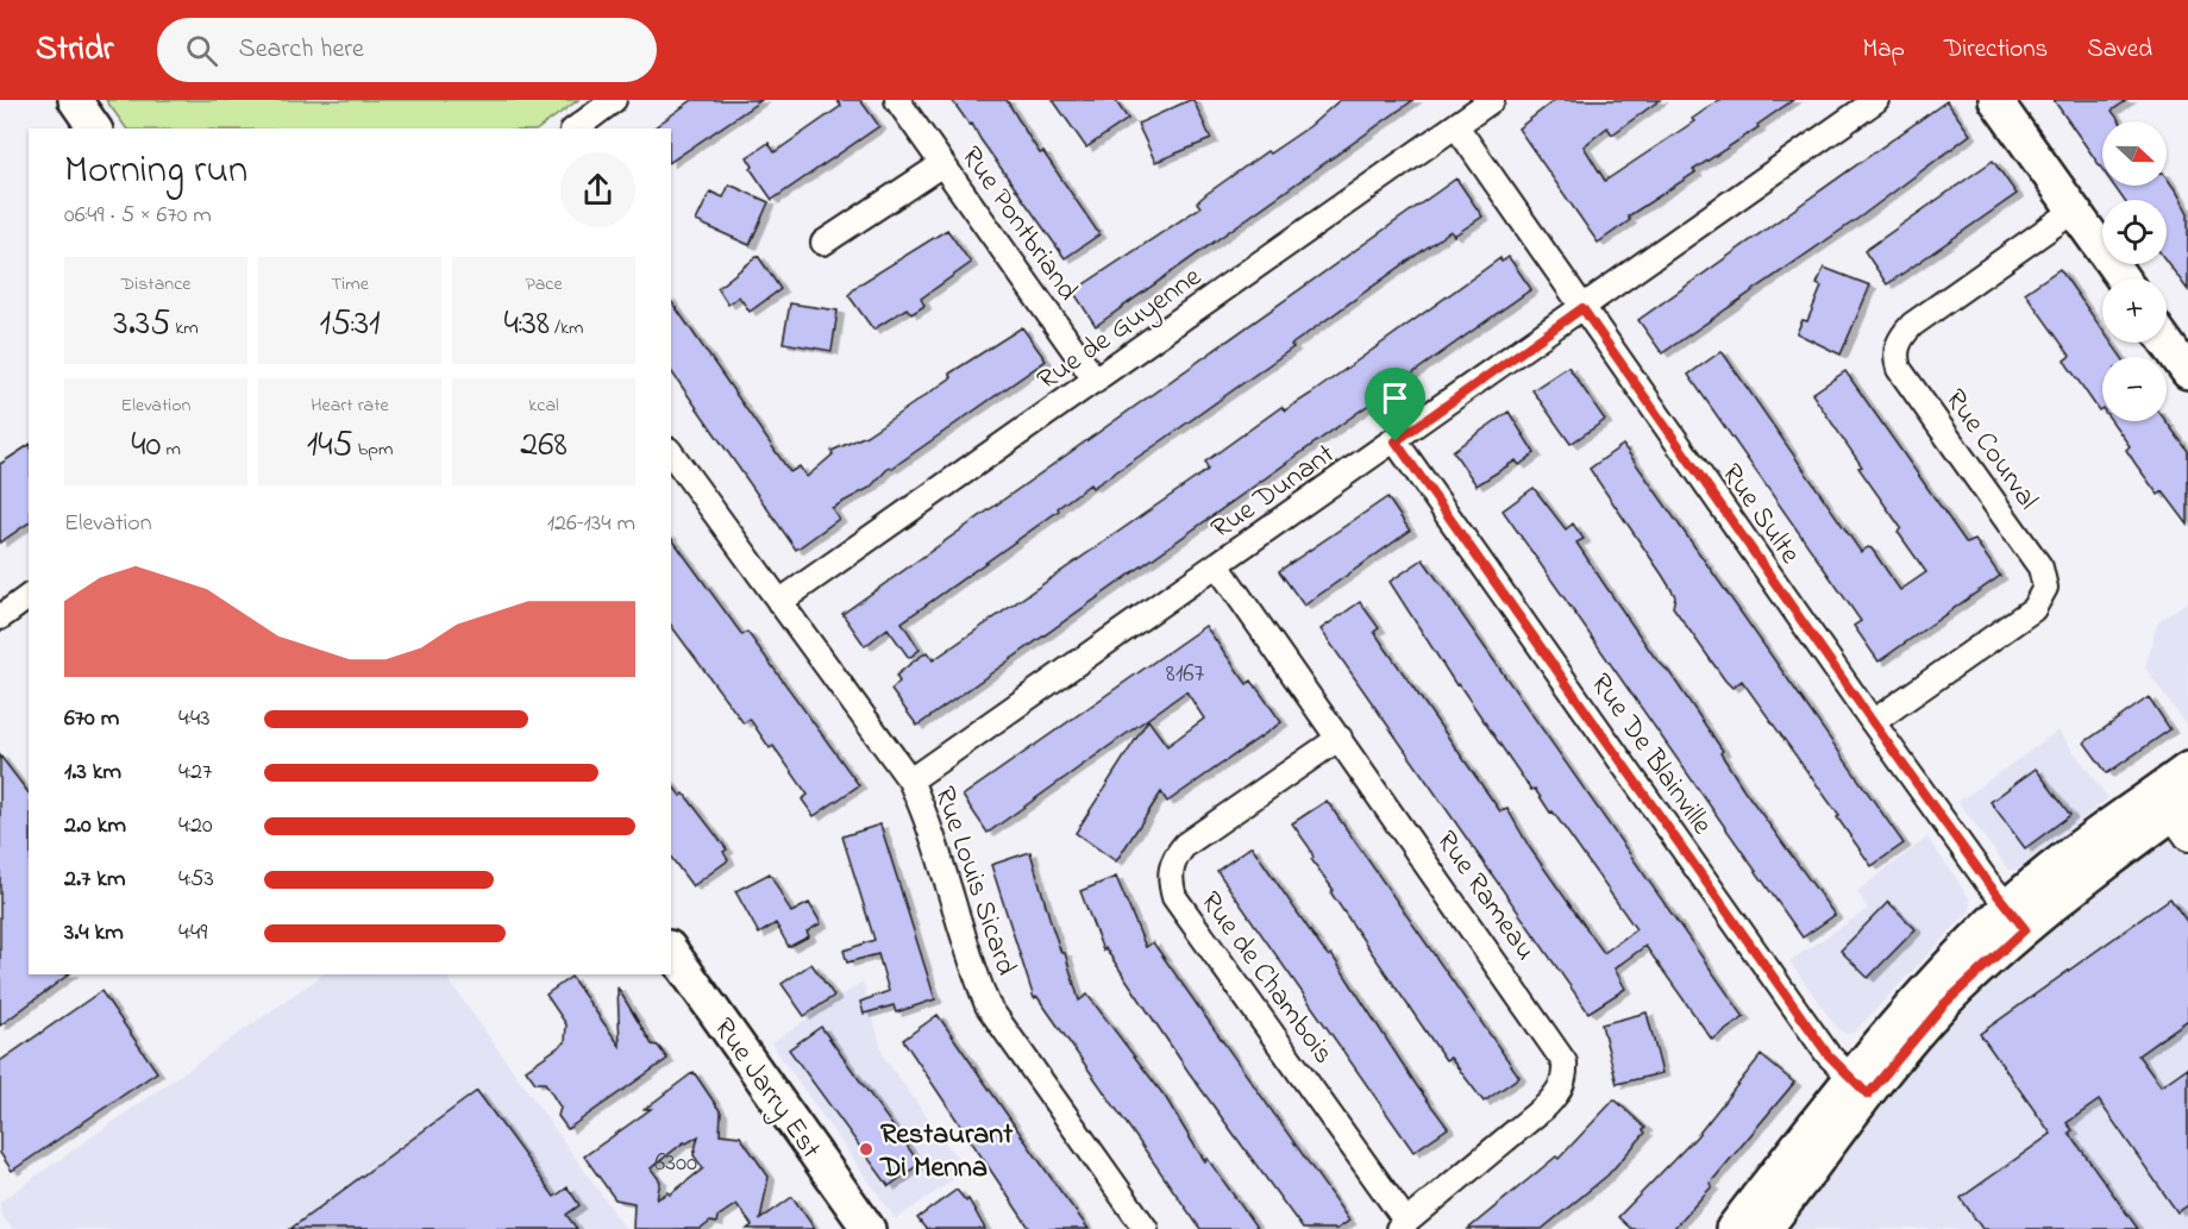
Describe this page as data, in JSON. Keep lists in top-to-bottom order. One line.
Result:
{"streets":{"main road":["Rue Jarry Est"],"street":["Rue Pontbriand","Rue de Guyenne","Rue Courval","Rue Dunant","Rue Sulte","Rue De Blainville","Rue Louis Sicard","Rue Rameau","Rue de Chambois"]},"crossings":[["Rue Pontbriand","Rue de Guyenne"],["Rue de Guyenne","Rue Sulte"],["Rue de Guyenne","Rue Louis Sicard"],["Rue Courval","Rue Sulte"],["Rue Dunant","Rue Sulte"],["Rue Dunant","Rue De Blainville"],["Rue Dunant","Rue Louis Sicard"],["Rue Dunant","Rue Rameau"],["Rue Rameau","Rue de Chambois"]],"places":["Restaurant Di Menna"],"house_numbers":["8167","6300"],"north":"right","page":{"header":"Stridr","search":"Search here","nav":["Map","Directions","Saved"],"map_buttons":["+","−"],"heading":["Morning run","06:49 · 5 × 670 m"],"stats":[["Distance","3.35 km"],["Time","15:31"],["Pace","4:38 /km"],["Elevation","40 m"],["Heart rate","145 bpm"],["kcal","268"]],"chart":["Elevation","126–134 m"],"list":[{"name":"670 m","note":"4:43"},{"name":"1.3 km","note":"4:27"},{"name":"2.0 km","note":"4:20"},{"name":"2.7 km","note":"4:53"},{"name":"3.4 km","note":"4:49"}]}}
